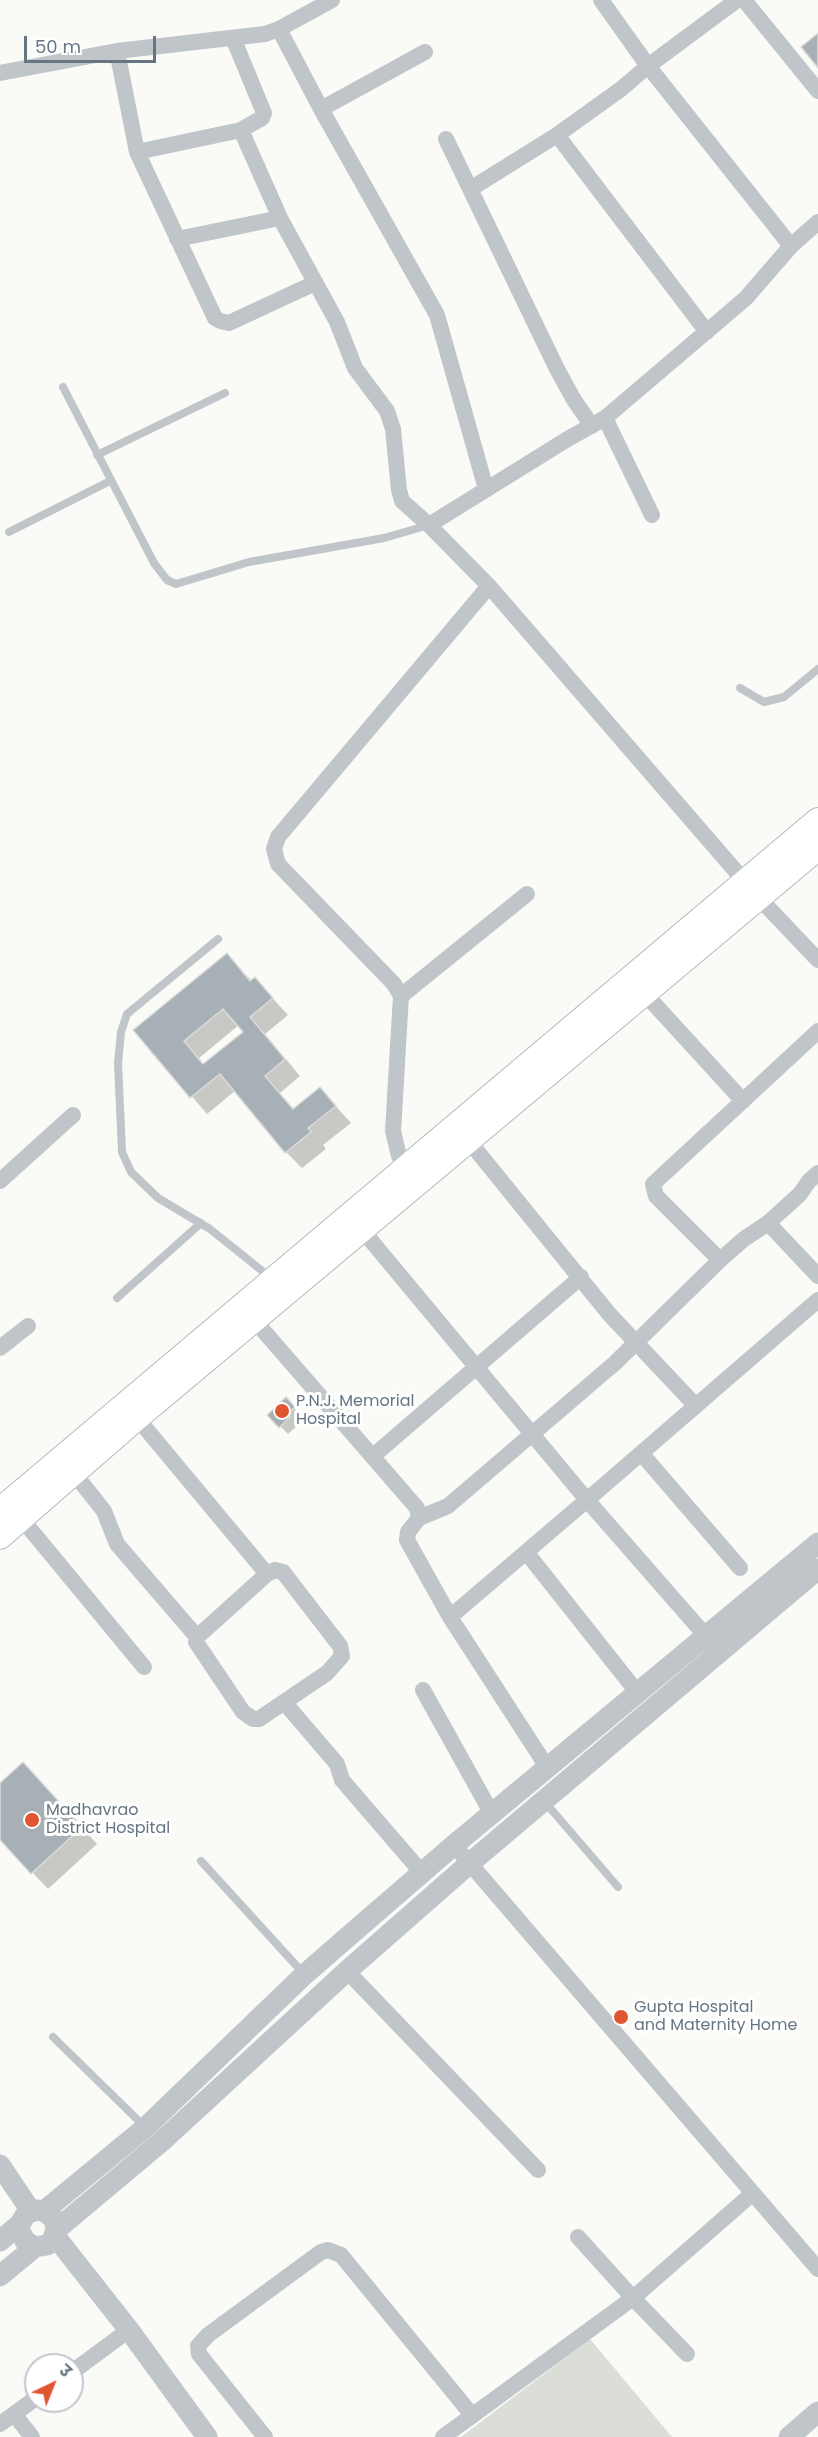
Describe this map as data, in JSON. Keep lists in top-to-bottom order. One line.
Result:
{"places":["P.N.J. Memorial Hospital","Madhavrao District Hospital","Gupta Hospital and Maternity Home"],"scale_bar":"50 m","north":"top right"}
